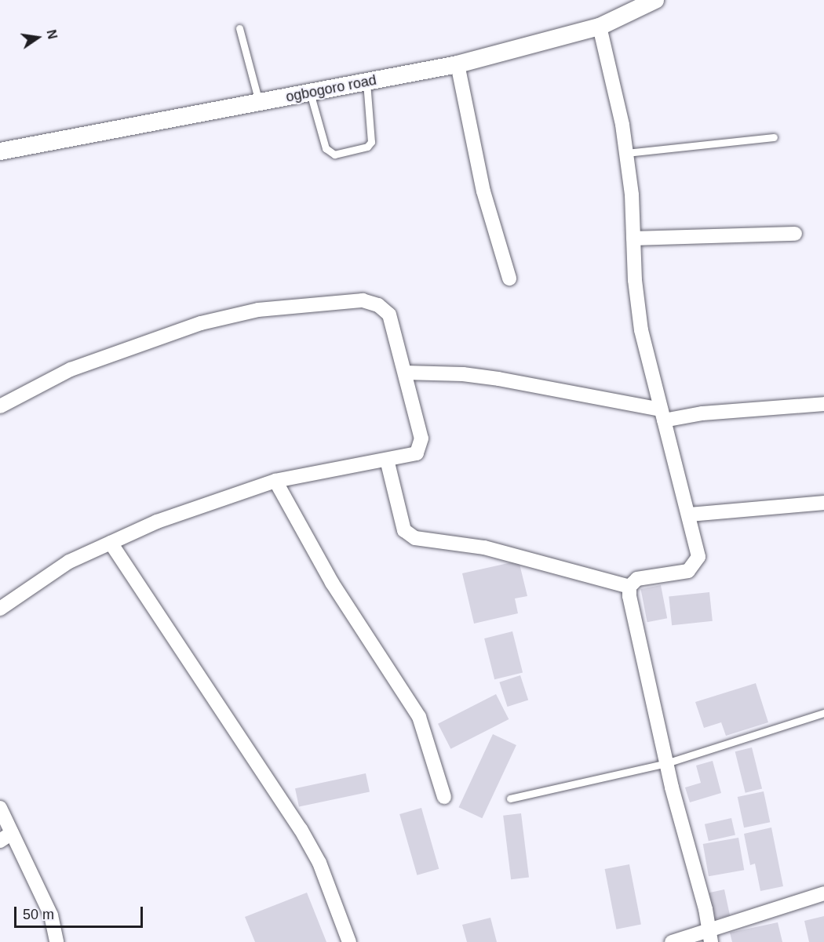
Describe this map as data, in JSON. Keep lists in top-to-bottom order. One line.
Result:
{"streets":{"street":["ogbogoro road"]},"scale_bar":"50 m","north":"right"}
